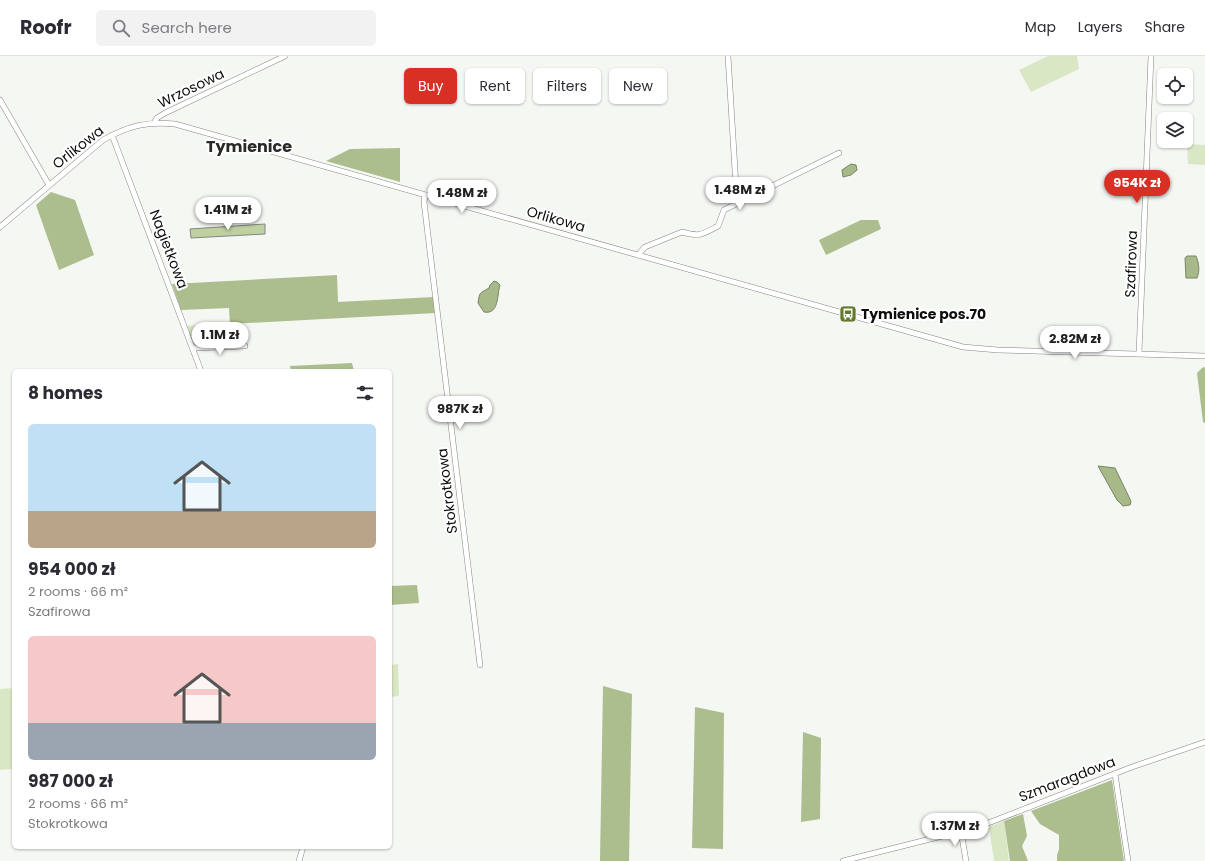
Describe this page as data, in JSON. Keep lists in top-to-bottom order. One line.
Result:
{"streets":{"street":["Wrzosowa","Orlikowa","Nagietkowa","Szafirowa","Stokrotkowa","Szmaragdowa"]},"crossings":[["Wrzosowa","Orlikowa"],["Orlikowa","Nagietkowa"],["Orlikowa","Szafirowa"],["Orlikowa","Stokrotkowa"]],"districts":["Tymienice"],"places":{"bus stop":["Tymienice pos.70"]},"page":{"header":"Roofr","search":"Search here","nav":["Map","Layers","Share"],"chip":["Buy","Rent","Filters","New"],"price":["954K zł","1.48M zł","1.48M zł","1.41M zł","1.1M zł","2.82M zł","987K zł","1.37M zł"],"heading":"8 homes","list":[{"name":"954 000 zł","note":"2 rooms · 66 m² · Szafirowa"},{"name":"987 000 zł","note":"2 rooms · 66 m² · Stokrotkowa"}]}}
